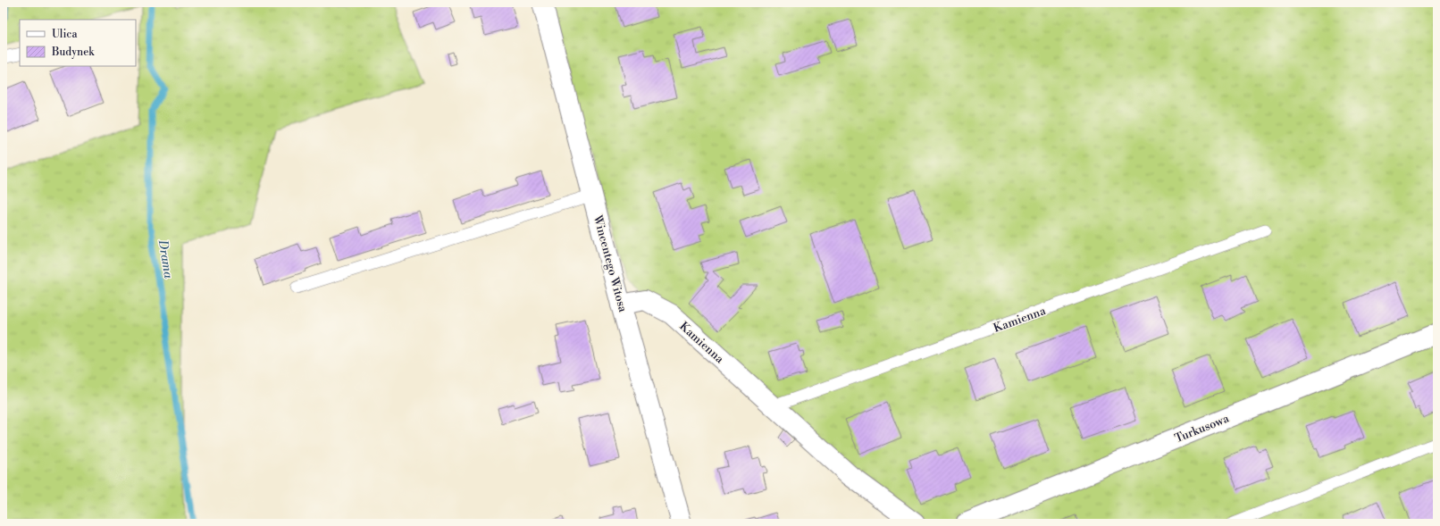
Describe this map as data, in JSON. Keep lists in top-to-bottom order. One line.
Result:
{"streets":{"street":["Wincentego Witosa","Kamienna","Turkusowa"]},"crossings":[["Wincentego Witosa","Kamienna"]],"water":["Drama"],"legend":["Ulica","Budynek"]}
